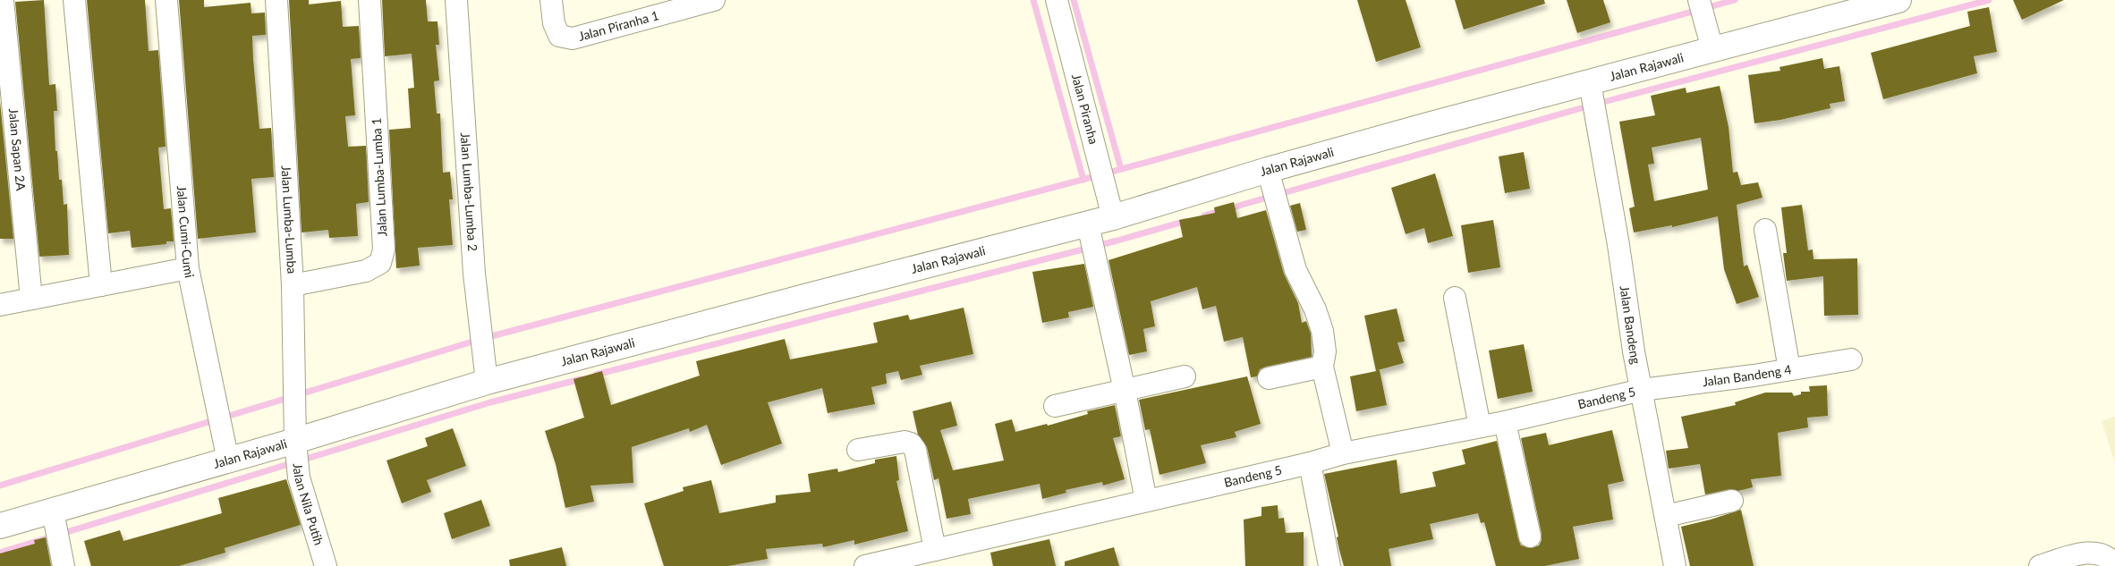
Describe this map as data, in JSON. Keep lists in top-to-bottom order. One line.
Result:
{"streets":{"main road":["Jalan Rajawali"],"street":["Jalan Piranha 1","Jalan Piranha","Jalan Sapan 2A","Jalan Lumba-Lumba 1","Jalan Lumba-Lumba 2","Jalan Lumba-Lumba","Jalan Cumi-Cumi","Jalan Bandeng","Jalan Bandeng 4","Bandeng 5","Jalan Nila Putih"]},"crossings":[["Jalan Rajawali","Jalan Piranha"],["Jalan Rajawali","Jalan Lumba-Lumba 2"],["Jalan Rajawali","Jalan Lumba-Lumba"],["Jalan Rajawali","Jalan Cumi-Cumi"],["Jalan Rajawali","Jalan Bandeng"],["Jalan Rajawali","Jalan Nila Putih"],["Jalan Lumba-Lumba 1","Jalan Lumba-Lumba"],["Jalan Lumba-Lumba","Jalan Nila Putih"],["Jalan Bandeng","Jalan Bandeng 4"],["Jalan Bandeng","Bandeng 5"],["Jalan Bandeng 4","Bandeng 5"]]}
